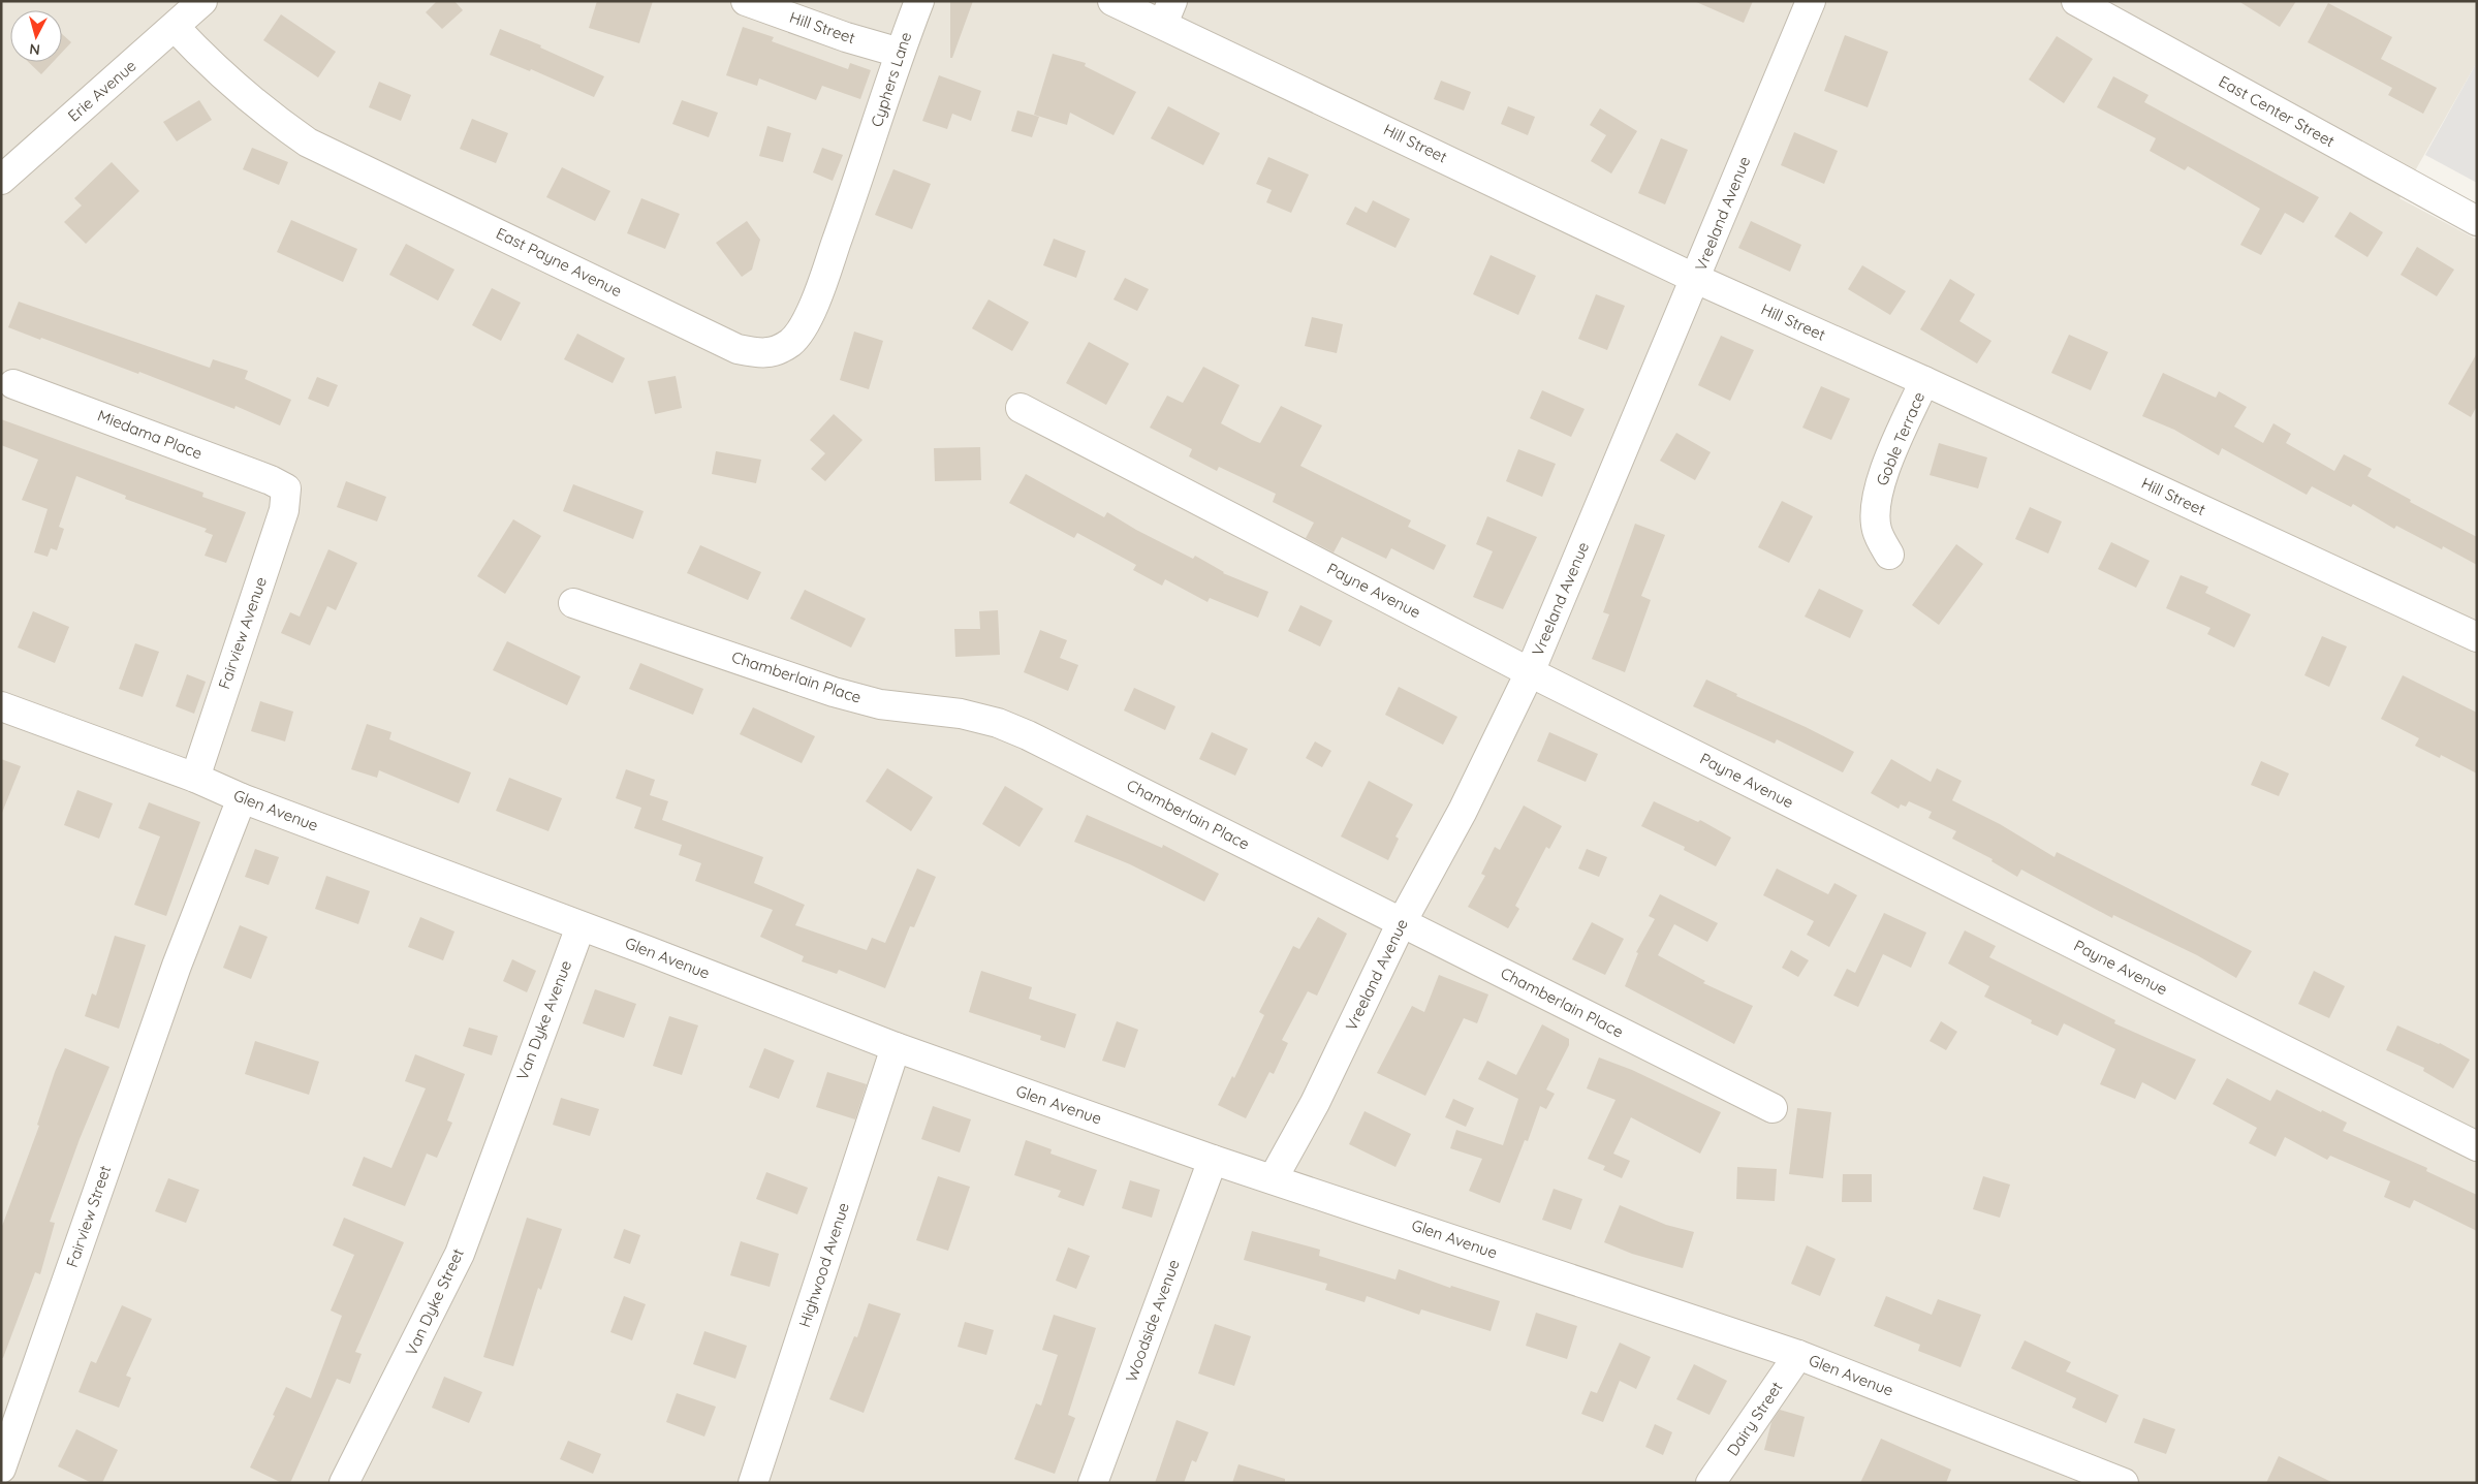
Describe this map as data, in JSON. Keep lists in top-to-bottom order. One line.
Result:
{"streets":{"street":["Hill Street","Cyphers Lane","Erie Avenue","East Center Street","Vreeland Avenue","East Payne Avenue","Miedama Place","Goble Terrace","Payne Avenue","Fairview Avenue","Chamberlain Place","Glen Avenue","Van Dyke Avenue","Fairview Street","Highwood Avenue","Van Dyke Street","Woodside Avenue","Dairy Street"]},"crossings":[["Hill Street","Cyphers Lane"],["Hill Street","Vreeland Avenue"],["Hill Street","Goble Terrace"],["Cyphers Lane","East Payne Avenue"],["Erie Avenue","East Payne Avenue"],["Vreeland Avenue","Payne Avenue"],["Vreeland Avenue","Chamberlain Place"],["Vreeland Avenue","Glen Avenue"],["Miedama Place","Fairview Avenue"],["Fairview Avenue","Glen Avenue"],["Glen Avenue","Van Dyke Avenue"],["Glen Avenue","Fairview Street"],["Glen Avenue","Highwood Avenue"],["Glen Avenue","Woodside Avenue"],["Glen Avenue","Dairy Street"],["Van Dyke Avenue","Van Dyke Street"]],"north":"bottom"}
